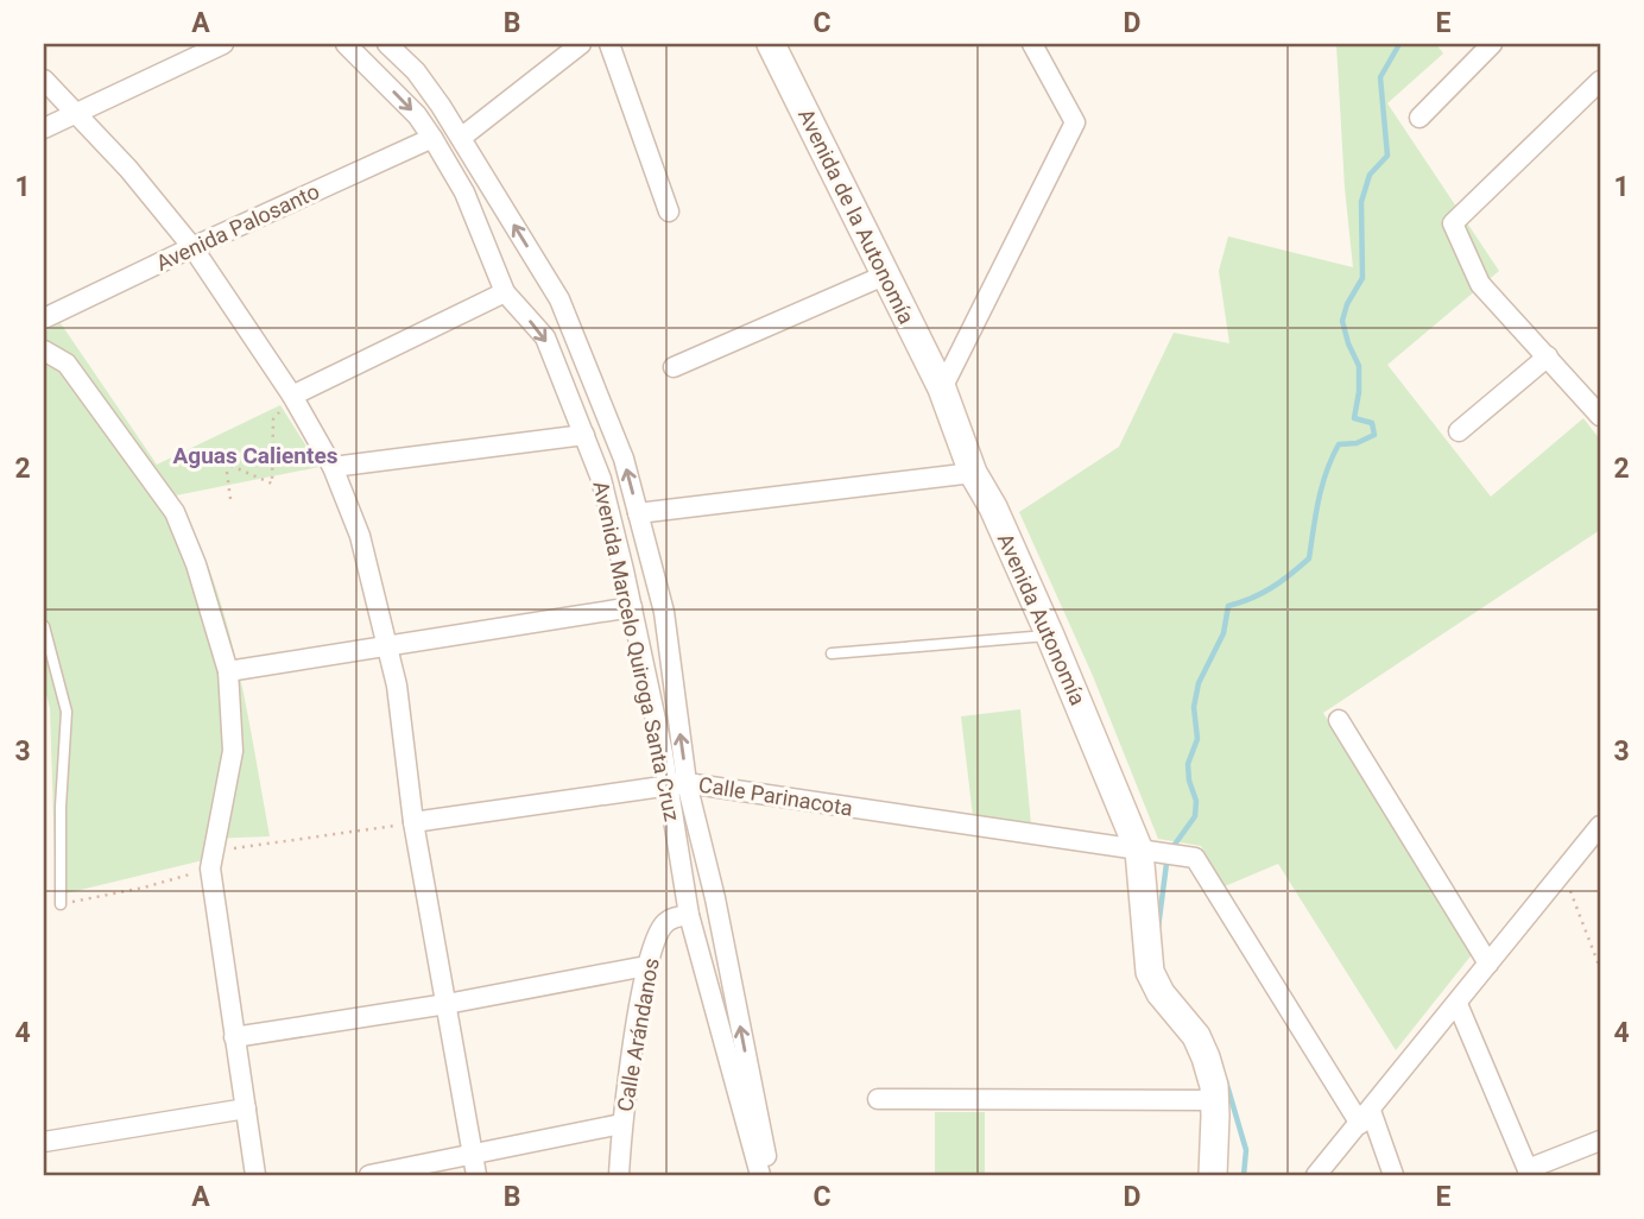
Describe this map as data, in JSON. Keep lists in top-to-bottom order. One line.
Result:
{"streets":{"street":["Avenida de la Autonomía","Avenida Palosanto","Avenida Autonomía","Avenida Marcelo Quiroga Santa Cruz","Calle Parinacota","Calle Arándanos"]},"crossings":[["Avenida de la Autonomía","Avenida Autonomía"],["Avenida Palosanto","Avenida Marcelo Quiroga Santa Cruz"],["Avenida Autonomía","Calle Parinacota"],["Avenida Marcelo Quiroga Santa Cruz","Calle Parinacota"],["Avenida Marcelo Quiroga Santa Cruz","Calle Arándanos"]],"districts":["Aguas Calientes"],"grid":{"columns":["A","B","C","D","E"],"rows":["1","2","3","4"]}}
